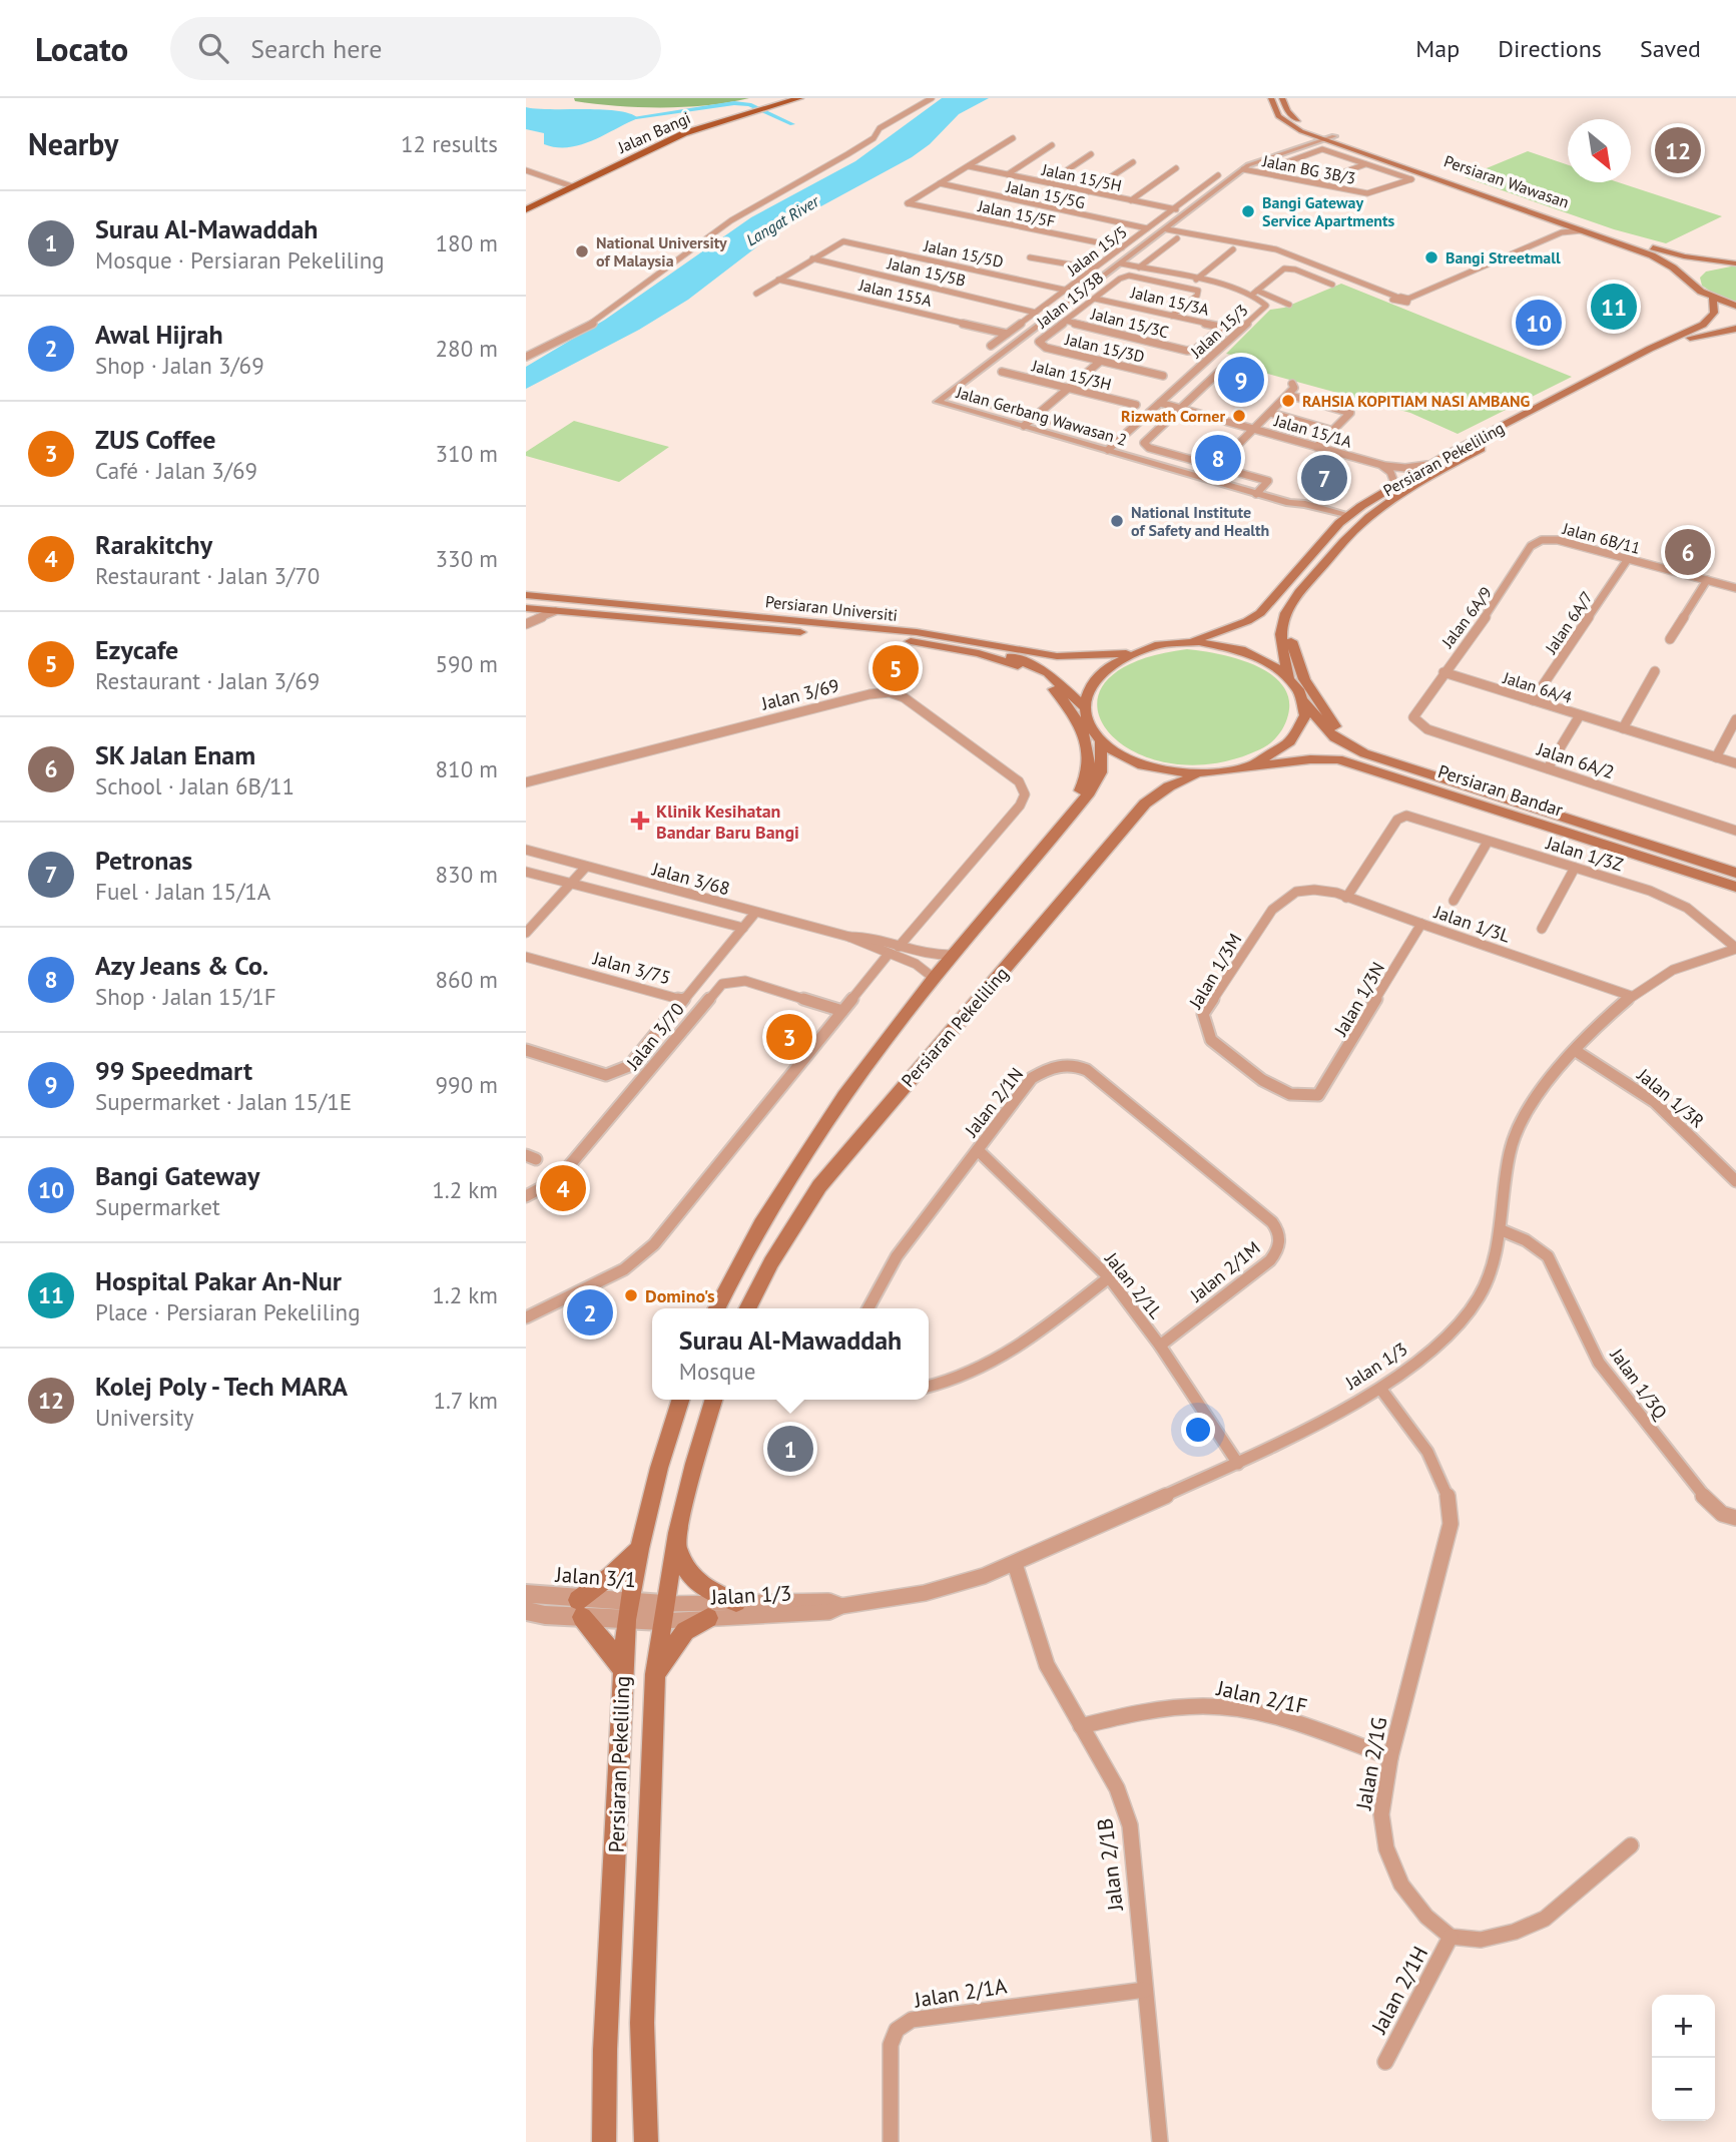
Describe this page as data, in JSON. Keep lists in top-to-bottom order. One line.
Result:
{"streets":{"main road":["Jalan Bangi","Persiaran Wawasan","Persiaran Pekeliling","Persiaran Universiti","Persiaran Bandar"],"street":["Jalan BG 3B/3","Jalan 15/5H","Jalan 15/5G","Jalan 15/5F","Jalan 15/5","Jalan 15/5D","Jalan 15/5B","Jalan 155A","Jalan 15/3B","Jalan 15/3A","Jalan 15/3C","Jalan 15/3","Jalan 15/3D","Jalan 15/3H","Jalan Gerbang Wawasan 2","Jalan 15/1A","Jalan 6B/11","Jalan 6A/9","Jalan 6A/7","Jalan 6A/4","Jalan 3/69","Jalan 6A/2","Jalan 1/3Z","Jalan 3/68","Jalan 1/3L","Jalan 3/75","Jalan 1/3M","Jalan 1/3N","Jalan 3/70","Jalan 1/3R","Jalan 2/1N","Jalan 2/1M","Jalan 2/1L","Jalan 1/3","Jalan 1/3Q","Jalan 3/1","Jalan 2/1F","Jalan 2/1G","Jalan 2/1B","Jalan 2/1H","Jalan 2/1A"]},"crossings":[["Jalan BG 3B/3","Jalan Gerbang Wawasan 2"],["Jalan 15/5H","Jalan 15/5"],["Jalan 15/5H","Jalan Gerbang Wawasan 2"],["Persiaran Wawasan","Jalan Gerbang Wawasan 2"],["Persiaran Wawasan","Persiaran Pekeliling"],["Jalan 15/5G","Jalan 15/5F"],["Jalan 15/5G","Jalan 15/5"],["Jalan 15/5F","Jalan 15/5"],["Jalan 15/5","Jalan 15/5D"],["Jalan 15/5","Jalan 15/5B"],["Jalan 15/5","Jalan 155A"],["Jalan 15/5D","Jalan 15/5B"],["Jalan 15/5D","Jalan Gerbang Wawasan 2"],["Jalan 15/3B","Jalan 15/3A"],["Jalan 15/3B","Jalan 15/3C"],["Jalan 15/3B","Jalan 15/3D"],["Jalan 15/3A","Jalan 15/3C"],["Jalan 15/3A","Jalan 15/3"],["Jalan 15/3","Jalan Gerbang Wawasan 2"],["Jalan 15/3","Jalan 15/1A"],["Jalan Gerbang Wawasan 2","Persiaran Pekeliling"],["Jalan 15/1A","Persiaran Pekeliling"],["Persiaran Pekeliling","Persiaran Universiti"],["Persiaran Pekeliling","Persiaran Bandar"],["Persiaran Pekeliling","Jalan 1/3"],["Persiaran Pekeliling","Jalan 3/1"],["Jalan 6B/11","Jalan 6A/9"],["Jalan 6B/11","Jalan 6A/7"],["Persiaran Universiti","Persiaran Bandar"],["Jalan 6A/9","Jalan 6A/4"],["Jalan 6A/9","Jalan 6A/2"],["Jalan 6A/7","Jalan 6A/4"],["Jalan 3/69","Jalan 3/68"],["Jalan 3/69","Jalan 3/70"],["Jalan 1/3Z","Jalan 1/3L"],["Jalan 1/3Z","Jalan 1/3"],["Jalan 1/3L","Jalan 1/3M"],["Jalan 1/3L","Jalan 1/3N"],["Jalan 1/3L","Jalan 1/3"],["Jalan 1/3M","Jalan 1/3N"],["Jalan 1/3R","Jalan 1/3"],["Jalan 2/1N","Jalan 2/1M"],["Jalan 2/1N","Jalan 2/1L"],["Jalan 2/1M","Jalan 2/1L"],["Jalan 2/1L","Jalan 1/3"],["Jalan 1/3","Jalan 1/3Q"],["Jalan 1/3","Jalan 3/1"],["Jalan 1/3","Jalan 2/1G"],["Jalan 1/3","Jalan 2/1B"],["Jalan 2/1F","Jalan 2/1G"],["Jalan 2/1F","Jalan 2/1B"],["Jalan 2/1G","Jalan 2/1H"],["Jalan 2/1B","Jalan 2/1A"]],"water":["Langat River"],"places":{"other":["Bangi Gateway Service Apartments","National University of Malaysia","Bangi Streetmall","RAHSIA KOPITIAM NASI AMBANG","Rizwath Corner","National Institute of Safety and Health","Domino's"],"health":["Klinik Kesihatan Bandar Baru Bangi"]},"north":"bottom right","page":{"header":"Locato","search":"Search here","nav":["Map","Directions","Saved"],"heading":["Nearby","12 results"],"pins":["12","11","10","9","8","7","6","5","3","4","2","1"],"list":[{"mark":"1","name":"Surau Al-Mawaddah","note":"Mosque · Persiaran Pekeliling","value":"180 m"},{"mark":"2","name":"Awal Hijrah","note":"Shop · Jalan 3/69","value":"280 m"},{"mark":"3","name":"ZUS Coffee","note":"Café · Jalan 3/69","value":"310 m"},{"mark":"4","name":"Rarakitchy","note":"Restaurant · Jalan 3/70","value":"330 m"},{"mark":"5","name":"Ezycafe","note":"Restaurant · Jalan 3/69","value":"590 m"},{"mark":"6","name":"SK Jalan Enam","note":"School · Jalan 6B/11","value":"810 m"},{"mark":"7","name":"Petronas","note":"Fuel · Jalan 15/1A","value":"830 m"},{"mark":"8","name":"Azy Jeans & Co.","note":"Shop · Jalan 15/1F","value":"860 m"},{"mark":"9","name":"99 Speedmart","note":"Supermarket · Jalan 15/1E","value":"990 m"},{"mark":"10","name":"Bangi Gateway","note":"Supermarket","value":"1.2 km"},{"mark":"11","name":"Hospital Pakar An-Nur","note":"Place · Persiaran Pekeliling","value":"1.2 km"},{"mark":"12","name":"Kolej Poly - Tech MARA","note":"University","value":"1.7 km"}],"popup":["Surau Al-Mawaddah","Mosque"],"map_buttons":["+","−"]}}
